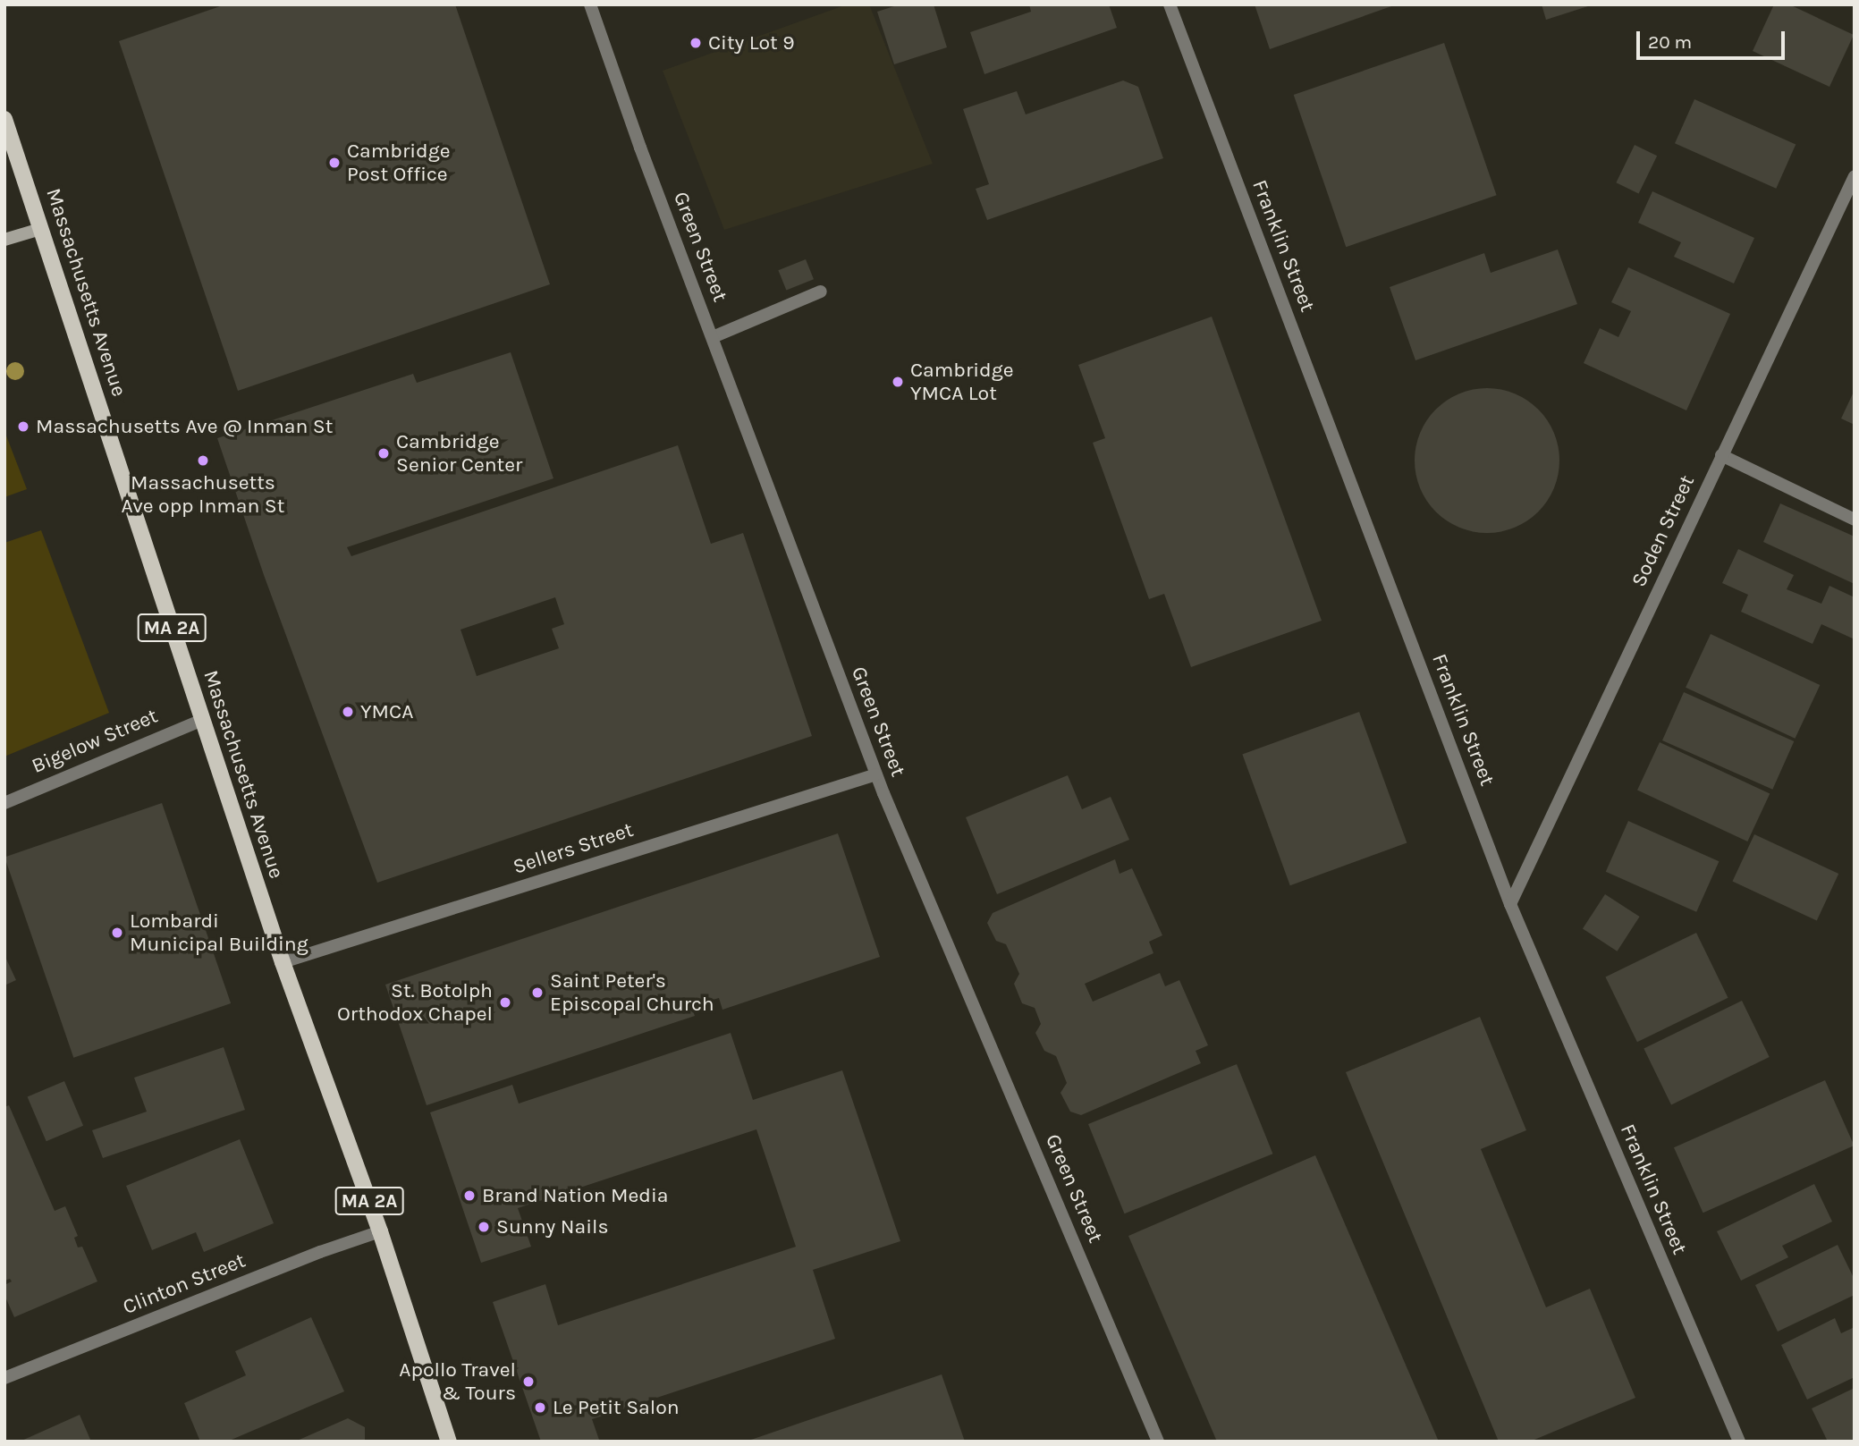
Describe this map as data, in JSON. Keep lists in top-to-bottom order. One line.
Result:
{"streets":{"main road":["Massachusetts Avenue","MA 2A"],"street":["Franklin Street","Green Street","Soden Street","Bigelow Street","Sellers Street","Clinton Street"]},"crossings":[["Franklin Street","Soden Street"],["Green Street","Sellers Street"],["Massachusetts Avenue","Bigelow Street"],["Massachusetts Avenue","Sellers Street"],["Massachusetts Avenue","Clinton Street"]],"places":["City Lot 9","Cambridge Post Office","Cambridge YMCA Lot","Massachusetts Ave @ Inman St","Cambridge Senior Center","Massachusetts Ave opp Inman St","YMCA","Lombardi Municipal Building","Saint Peter's Episcopal Church","St. Botolph Orthodox Chapel","Brand Nation Media","Sunny Nails","Apollo Travel & Tours","Le Petit Salon"],"scale_bar":"20 m"}
